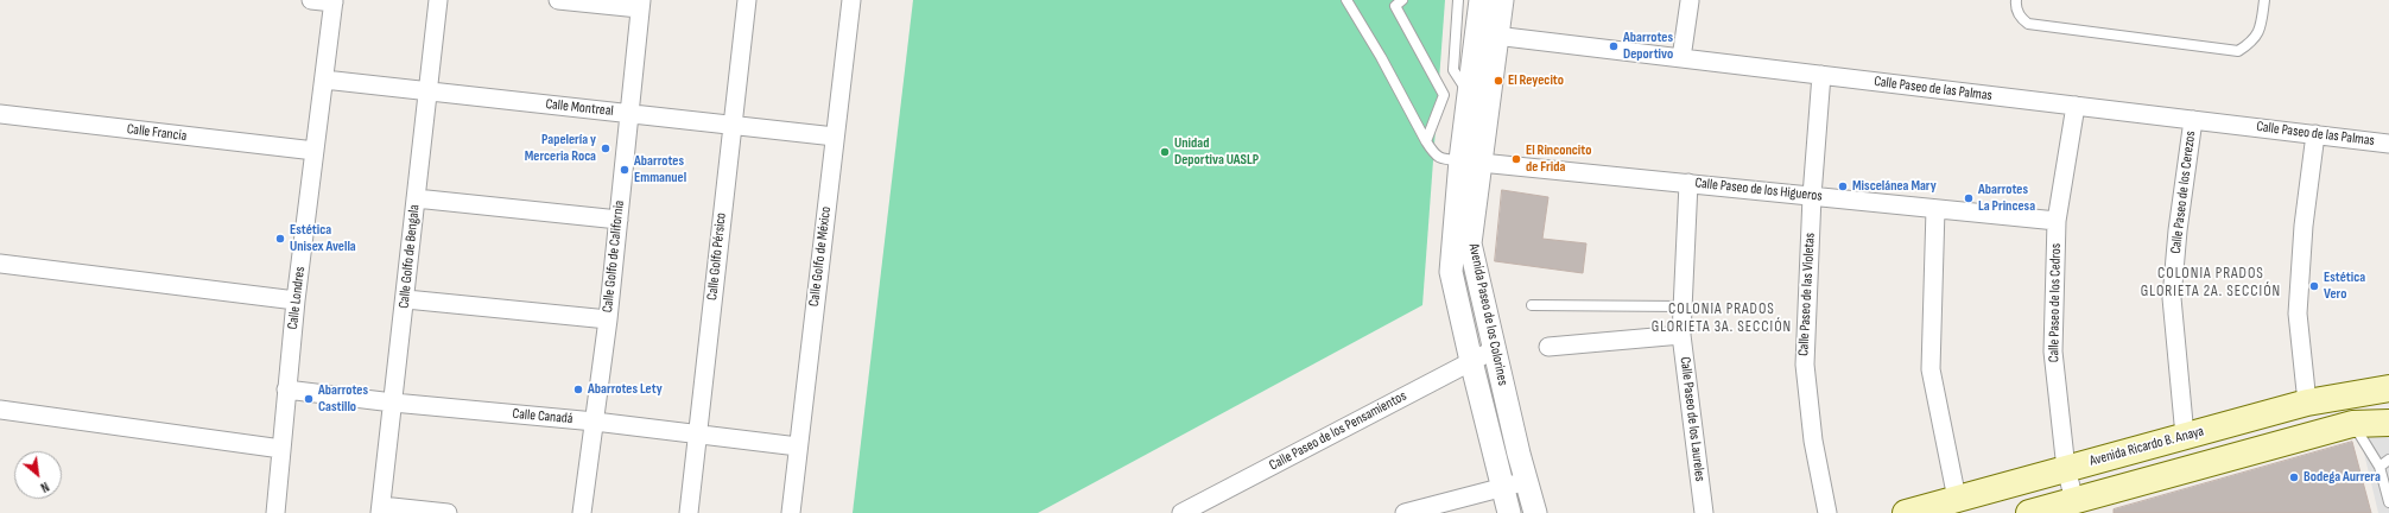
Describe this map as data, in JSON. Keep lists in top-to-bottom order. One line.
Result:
{"streets":{"main road":["Avenida Ricardo B. Anaya"],"street":["Calle Paseo de las Palmas","Calle Montreal","Calle Francia","Calle Paseo de los Higueros","Calle Paseo de los Cerezos","Calle Golfo de Bengala","Calle Golfo de California","Calle Golfo Pérsico","Calle Golfo de México","Calle Paseo de las Violetas","Calle Londres","Calle Paseo de los Cedros","Avenida Paseo de los Colorines","Calle Canadá","Calle Paseo de los Laureles","Calle Paseo de los Pensamientos"]},"crossings":[["Calle Paseo de las Palmas","Calle Paseo de los Cerezos"],["Calle Paseo de las Palmas","Calle Paseo de las Violetas"],["Calle Paseo de las Palmas","Calle Paseo de los Cedros"],["Calle Paseo de las Palmas","Avenida Paseo de los Colorines"],["Calle Montreal","Calle Golfo de Bengala"],["Calle Montreal","Calle Golfo de California"],["Calle Montreal","Calle Golfo Pérsico"],["Calle Montreal","Calle Golfo de México"],["Calle Montreal","Calle Londres"],["Calle Francia","Calle Londres"],["Calle Paseo de los Higueros","Calle Paseo de las Violetas"],["Calle Paseo de los Higueros","Calle Paseo de los Cedros"],["Calle Paseo de los Higueros","Avenida Paseo de los Colorines"],["Calle Paseo de los Higueros","Calle Paseo de los Laureles"],["Calle Paseo de los Cerezos","Avenida Ricardo B. Anaya"],["Calle Golfo de Bengala","Calle Canadá"],["Calle Golfo de California","Calle Canadá"],["Calle Golfo Pérsico","Calle Canadá"],["Calle Golfo de México","Calle Canadá"],["Calle Londres","Calle Canadá"],["Calle Paseo de los Cedros","Avenida Ricardo B. Anaya"],["Avenida Paseo de los Colorines","Calle Paseo de los Pensamientos"]],"districts":["COLONIA PRADOS GLORIETA 2A. SECCIÓN","COLONIA PRADOS GLORIETA 3A. SECCIÓN"],"places":["Abarrotes Deportivo","El Reyecito","Papelería y Merceria Roca","Unidad Deportiva UASLP","El Rinconcito de Frida","Abarrotes Emmanuel","Miscelánea Mary","Abarrotes La Princesa","Estética Unisex Avella","Estética Vero","Abarrotes Lety","Abarrotes Castillo","Bodega Aurrera"],"north":"bottom right"}
